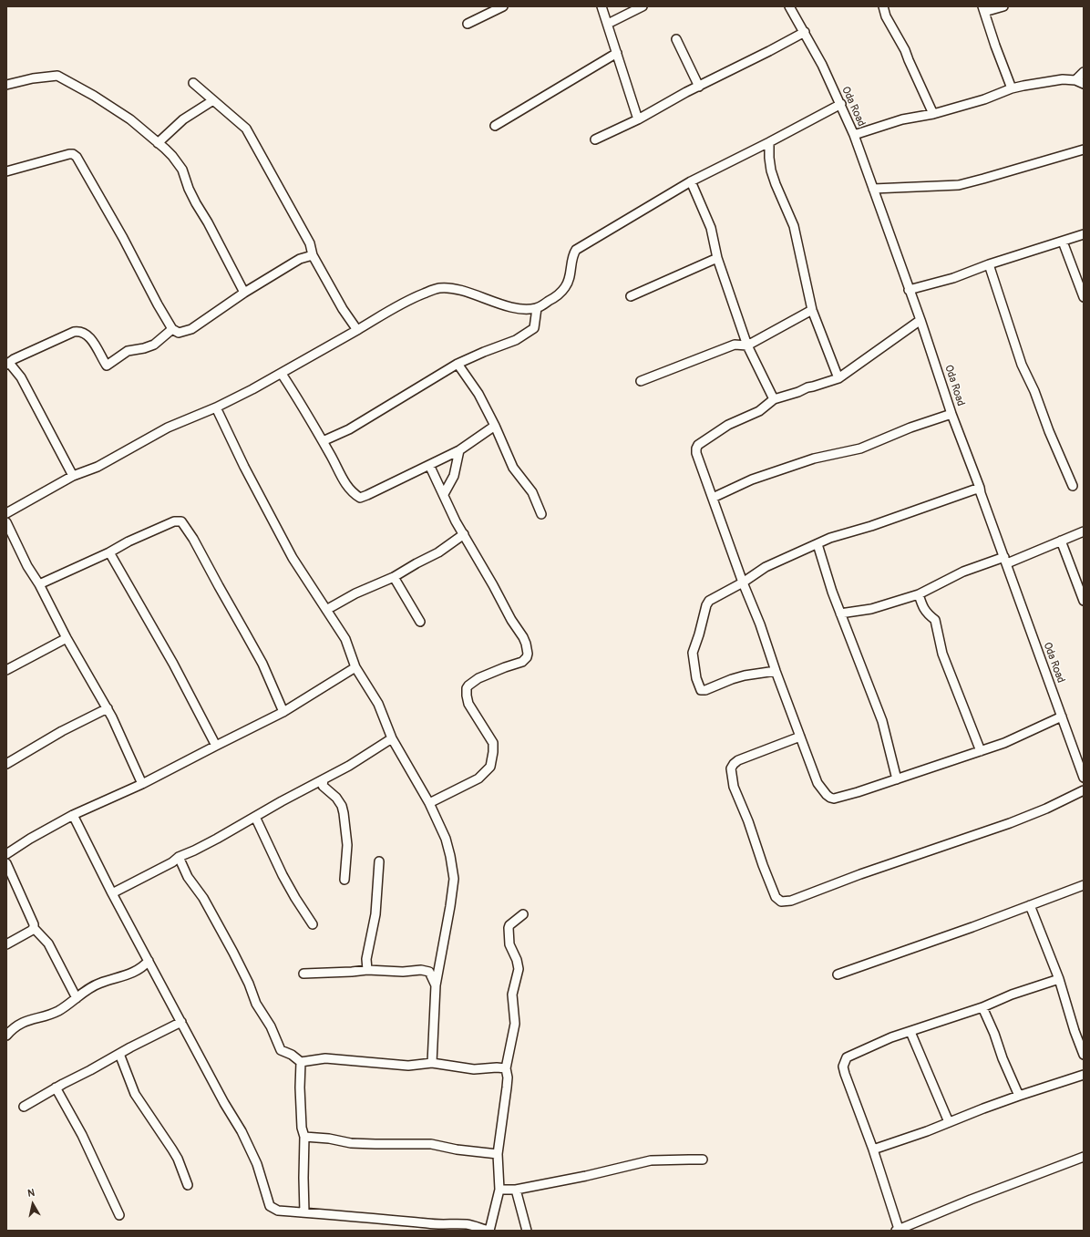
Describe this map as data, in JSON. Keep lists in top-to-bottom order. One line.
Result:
{"streets":{"street":["Oda Road"]},"north":"top"}
